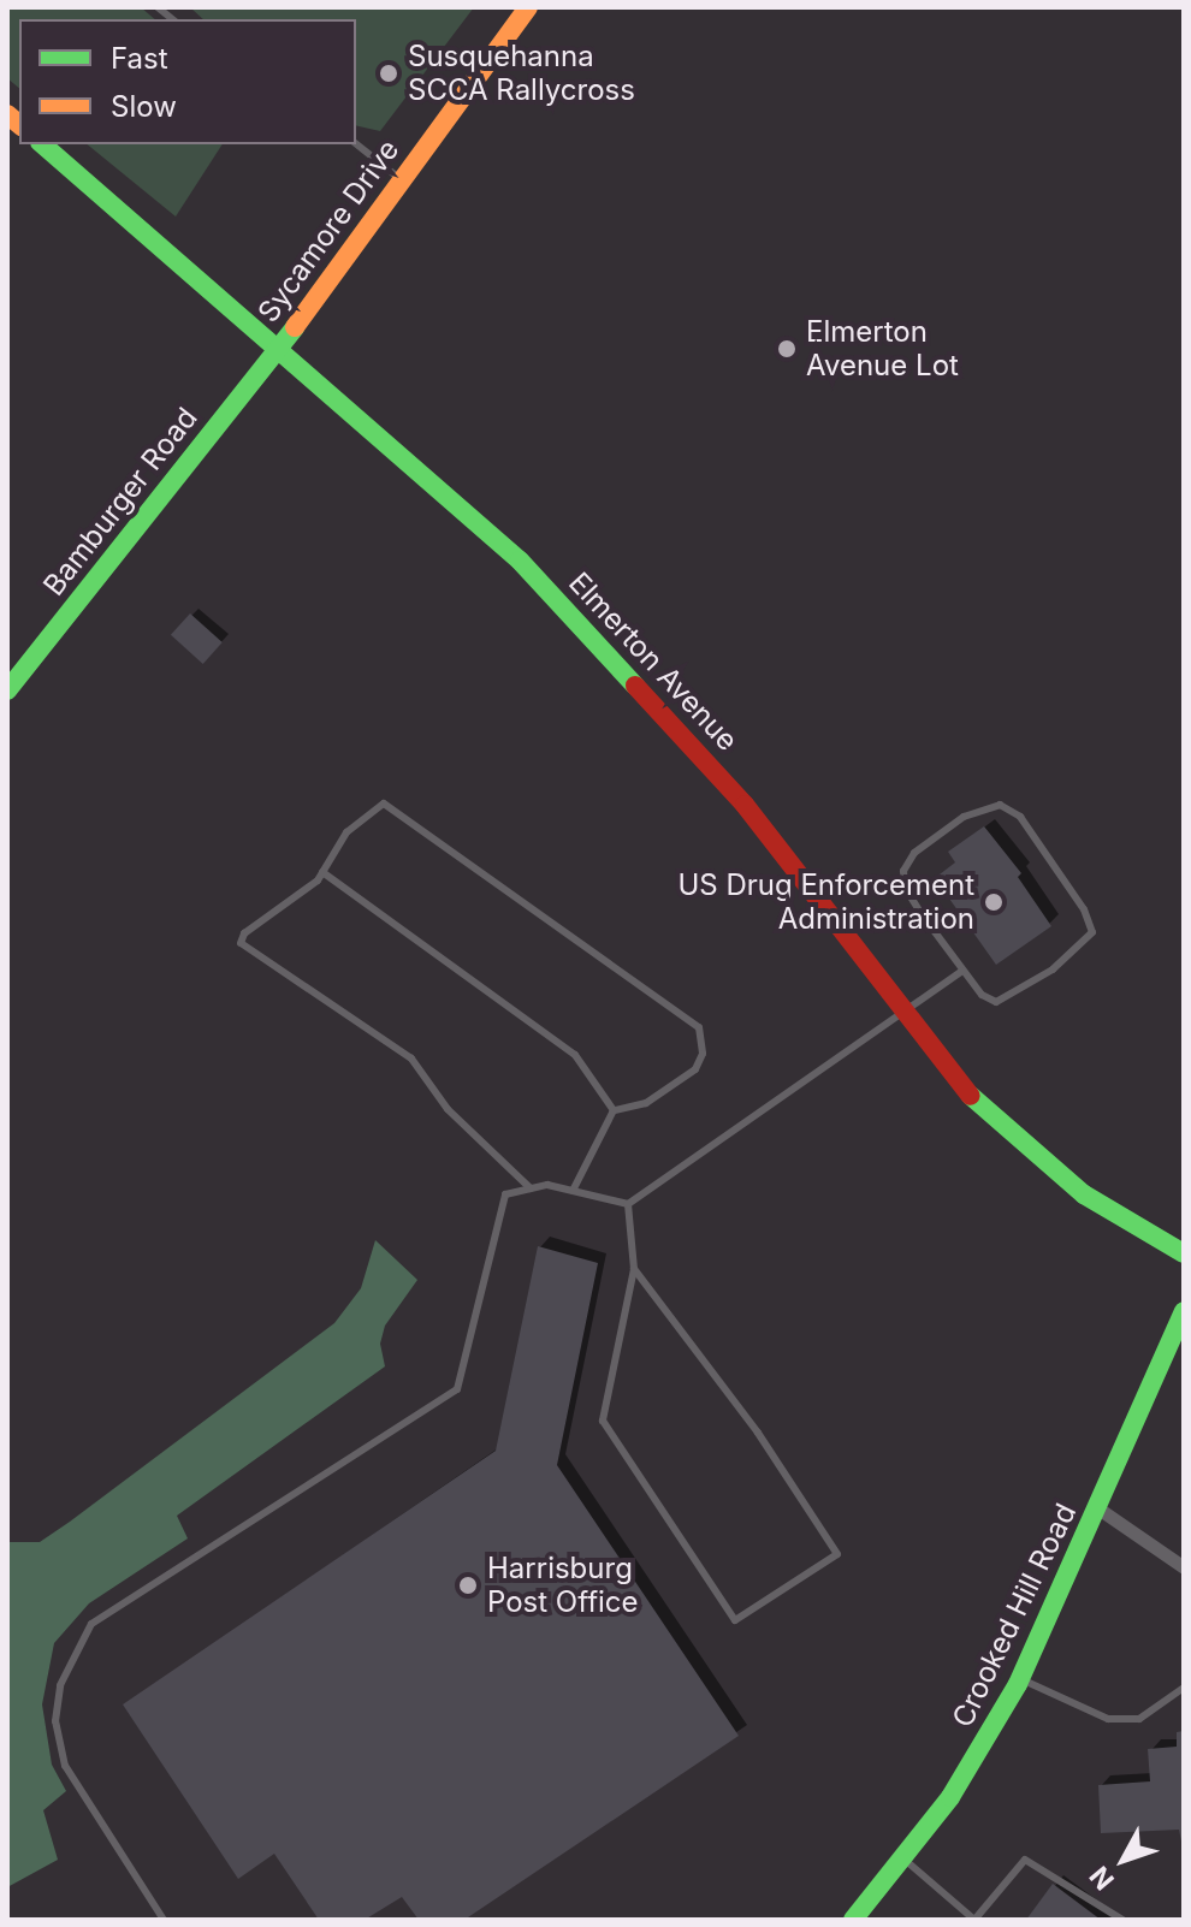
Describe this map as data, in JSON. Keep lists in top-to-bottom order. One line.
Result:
{"streets":{"main road":["Sycamore Drive","Bamburger Road","Elmerton Avenue","Crooked Hill Road"]},"crossings":[["Sycamore Drive","Bamburger Road"],["Sycamore Drive","Elmerton Avenue"],["Bamburger Road","Elmerton Avenue"]],"places":["Susquehanna SCCA Rallycross","Elmerton Avenue Lot","US Drug Enforcement Administration","Harrisburg Post Office"],"legend":["Fast","Slow"],"north":"bottom left"}
